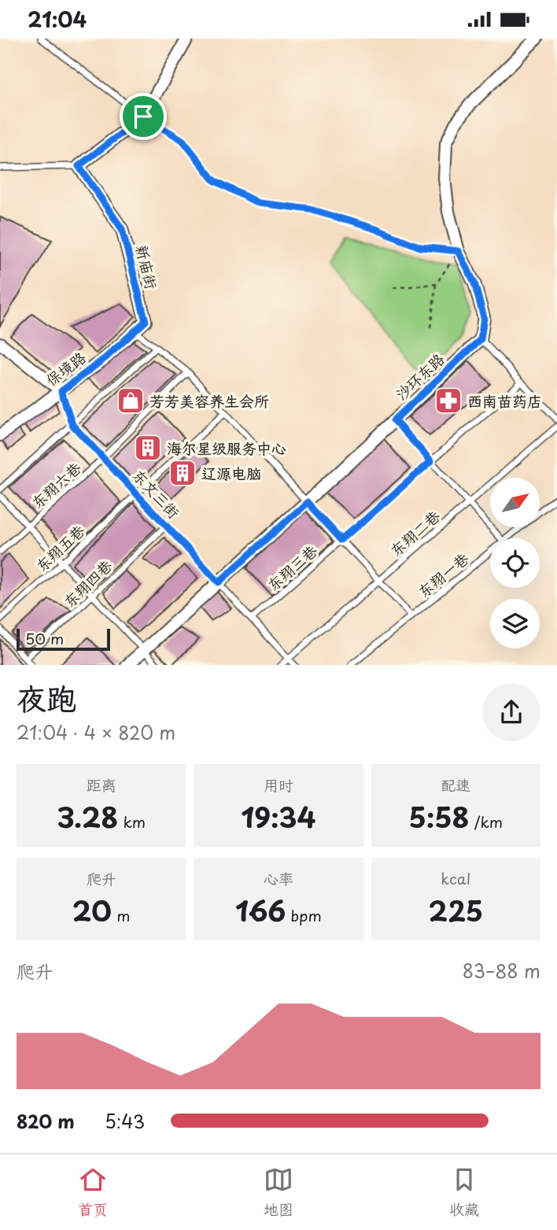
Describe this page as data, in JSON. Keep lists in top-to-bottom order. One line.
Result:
{"streets":{"street":["新庙街","保境路","沙环东路"],"lane":["东翔六巷","东文三街","东翔二巷","东翔五巷","东翔三巷","东翔一巷","东翔四巷"]},"crossings":[["新庙街","保境路"],["保境路","东文三街"],["沙环东路","东文三街"],["东翔六巷","东文三街"],["东文三街","东翔二巷"],["东文三街","东翔五巷"],["东文三街","东翔三巷"],["东文三街","东翔四巷"]],"places":{"shop":["芳芳美容养生会所"],"pharmacy":["西南苗药店"],"building":["海尔星级服务中心","辽源电脑"]},"scale_bar":"50 m","north":"top right","page":{"status":"21:04","scale":"50 m","heading":["夜跑","21:04 · 4 × 820 m"],"stats":[["距离","3.28 km"],["用时","19:34"],["配速","5:58 /km"],["爬升","20 m"],["心率","166 bpm"],["kcal","225"]],"chart":["爬升","83–88 m"],"list":[{"name":"820 m","note":"5:43"}],"tabs":["首页","地图","收藏"]}}
